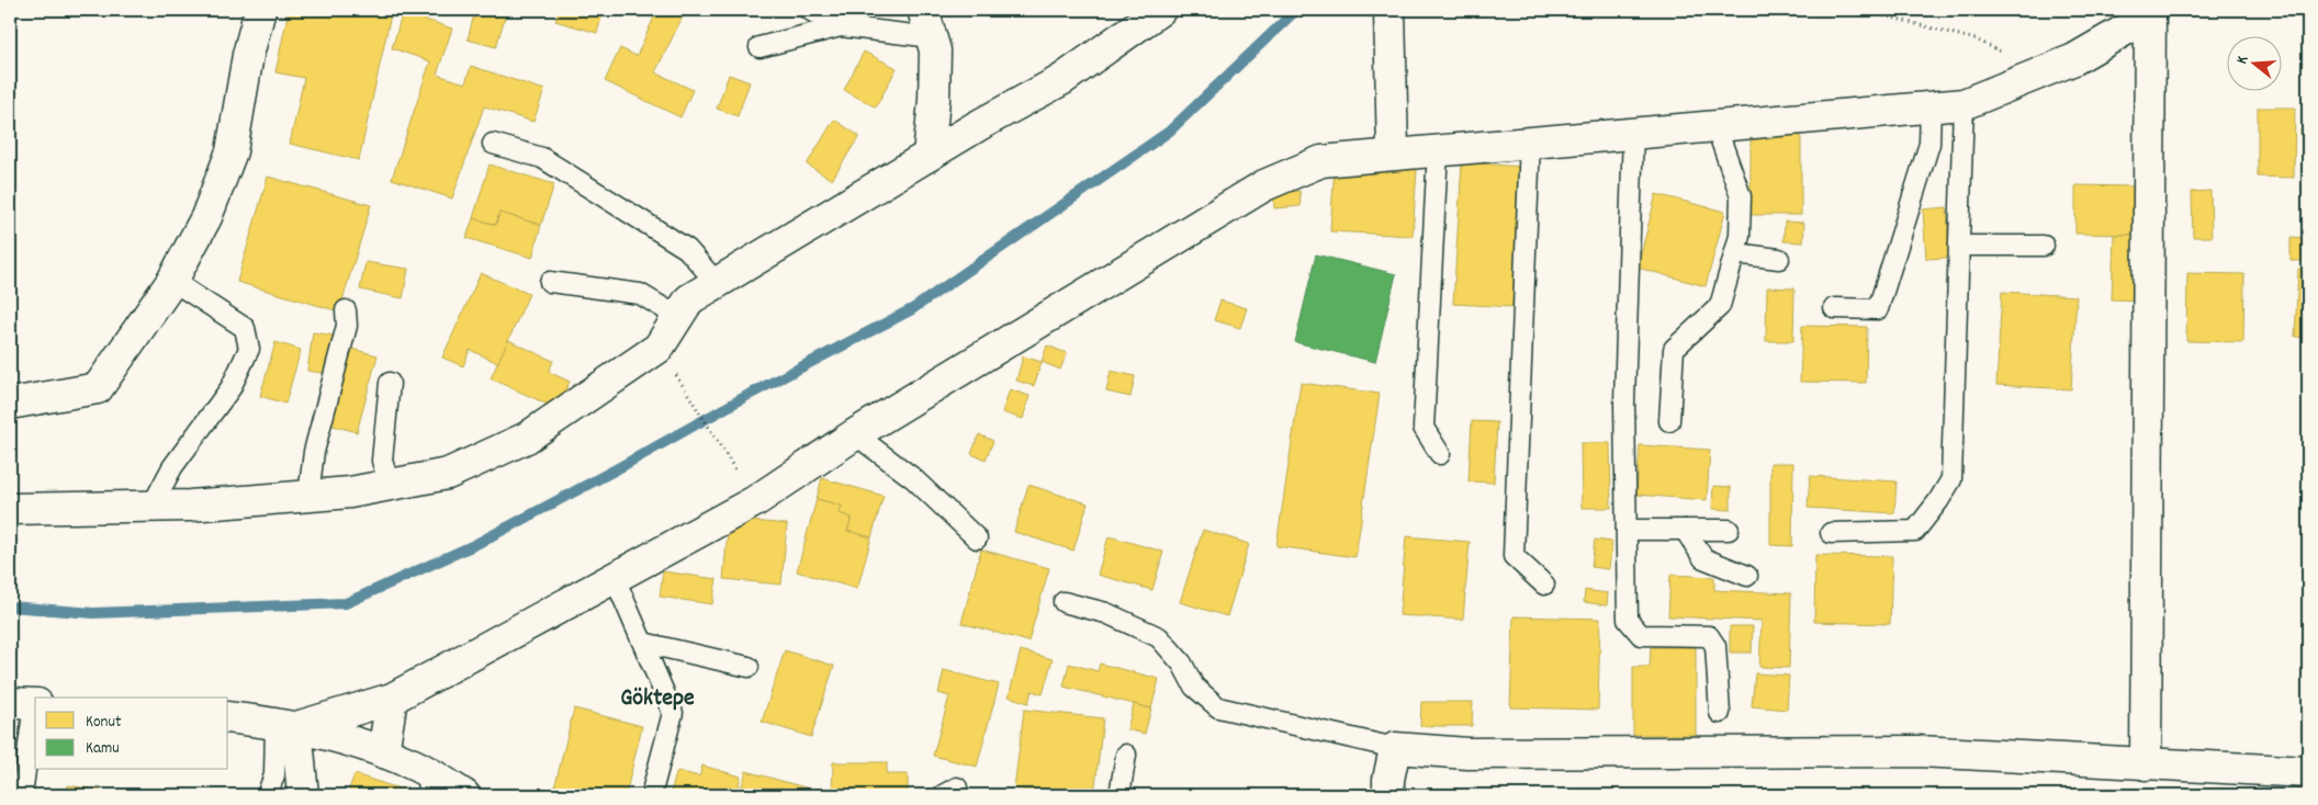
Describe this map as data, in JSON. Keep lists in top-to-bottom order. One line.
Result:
{"districts":["Göktepe"],"legend":["Konut","Kamu"],"north":"left"}
